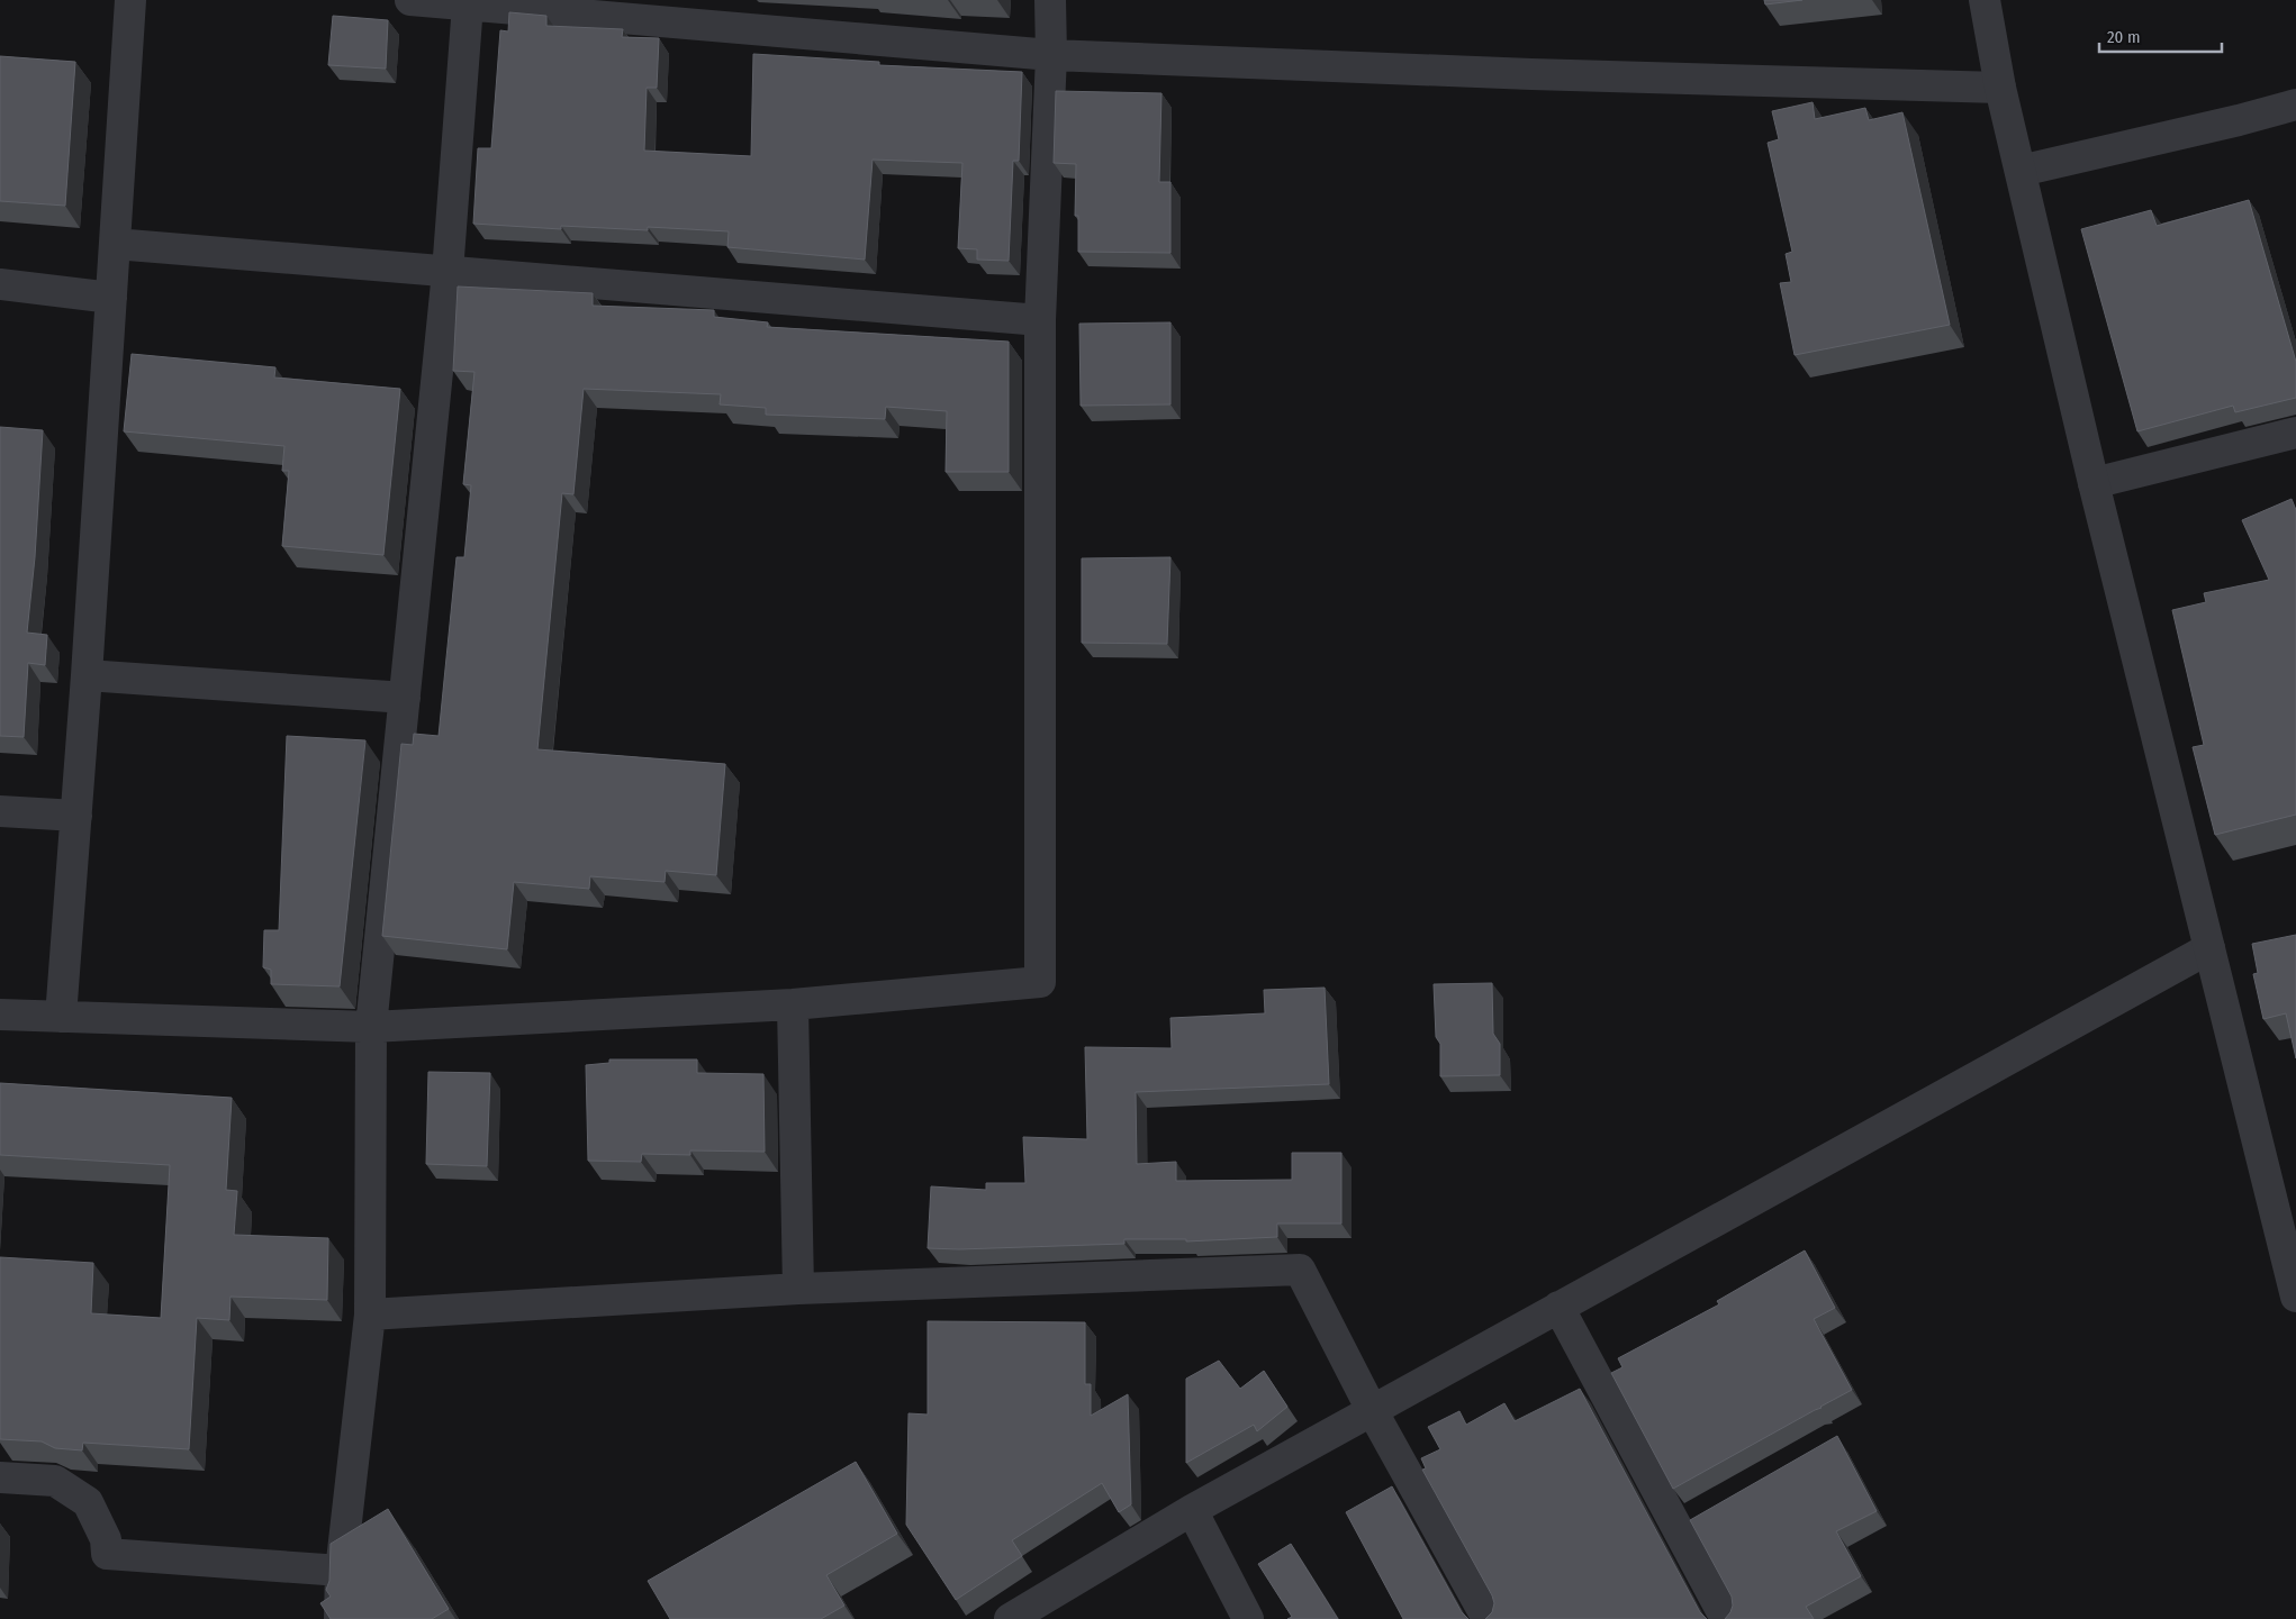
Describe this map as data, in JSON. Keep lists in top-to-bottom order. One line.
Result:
{"scale_bar":"20 m"}
